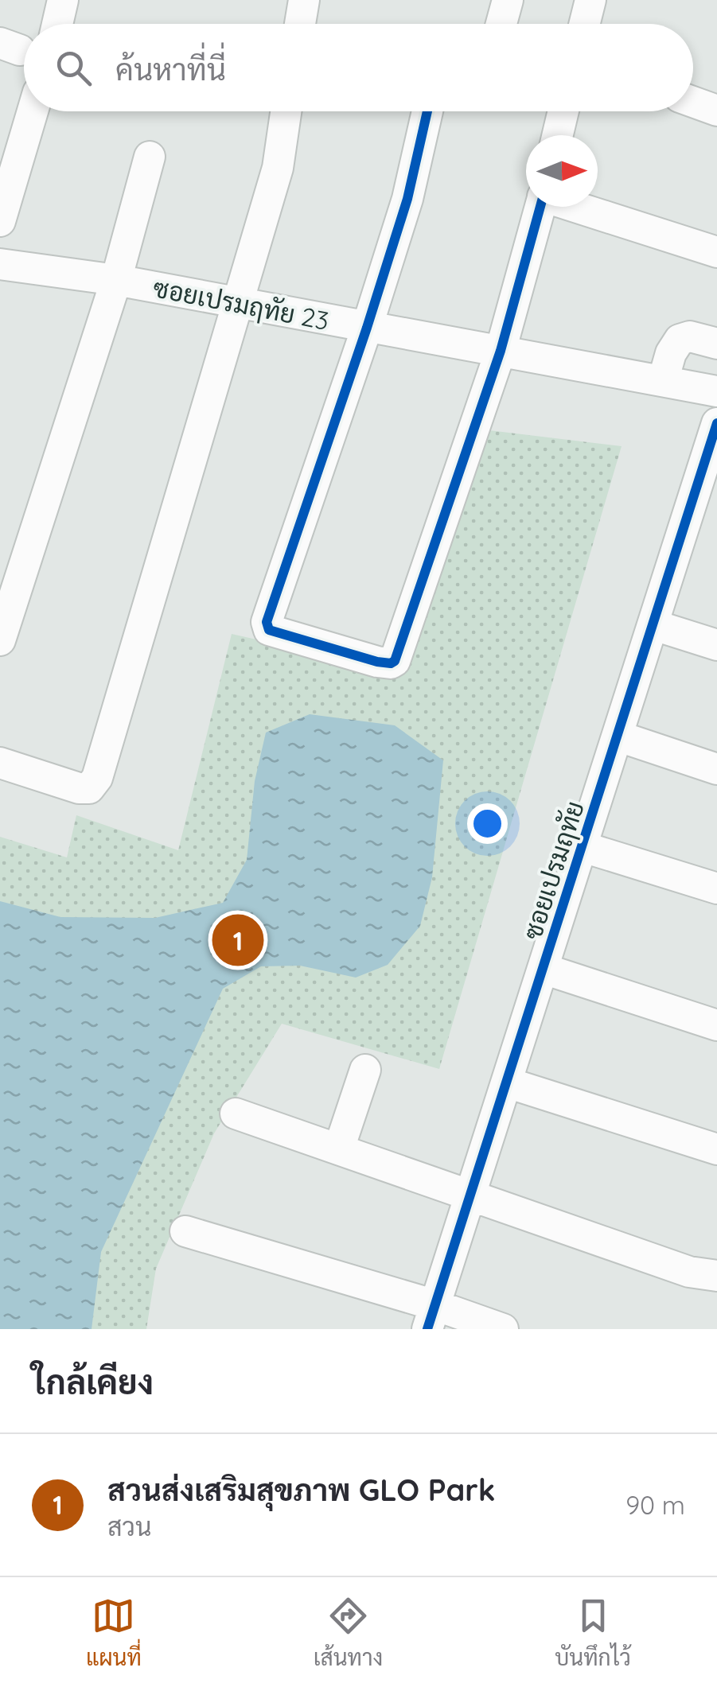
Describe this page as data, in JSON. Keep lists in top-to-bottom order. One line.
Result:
{"streets":{"street":["ซอยเปรมฤทัย 23","ซอยเปรมฤทัย"]},"north":"right","page":{"search":"ค้นหาที่นี่","pins":"1","heading":"ใกล้เคียง","list":[{"mark":"1","name":"สวนส่งเสริมสุขภาพ GLO Park","note":"สวน","value":"90 m"}],"nav":["แผนที่","เส้นทาง","บันทึกไว้"]}}
